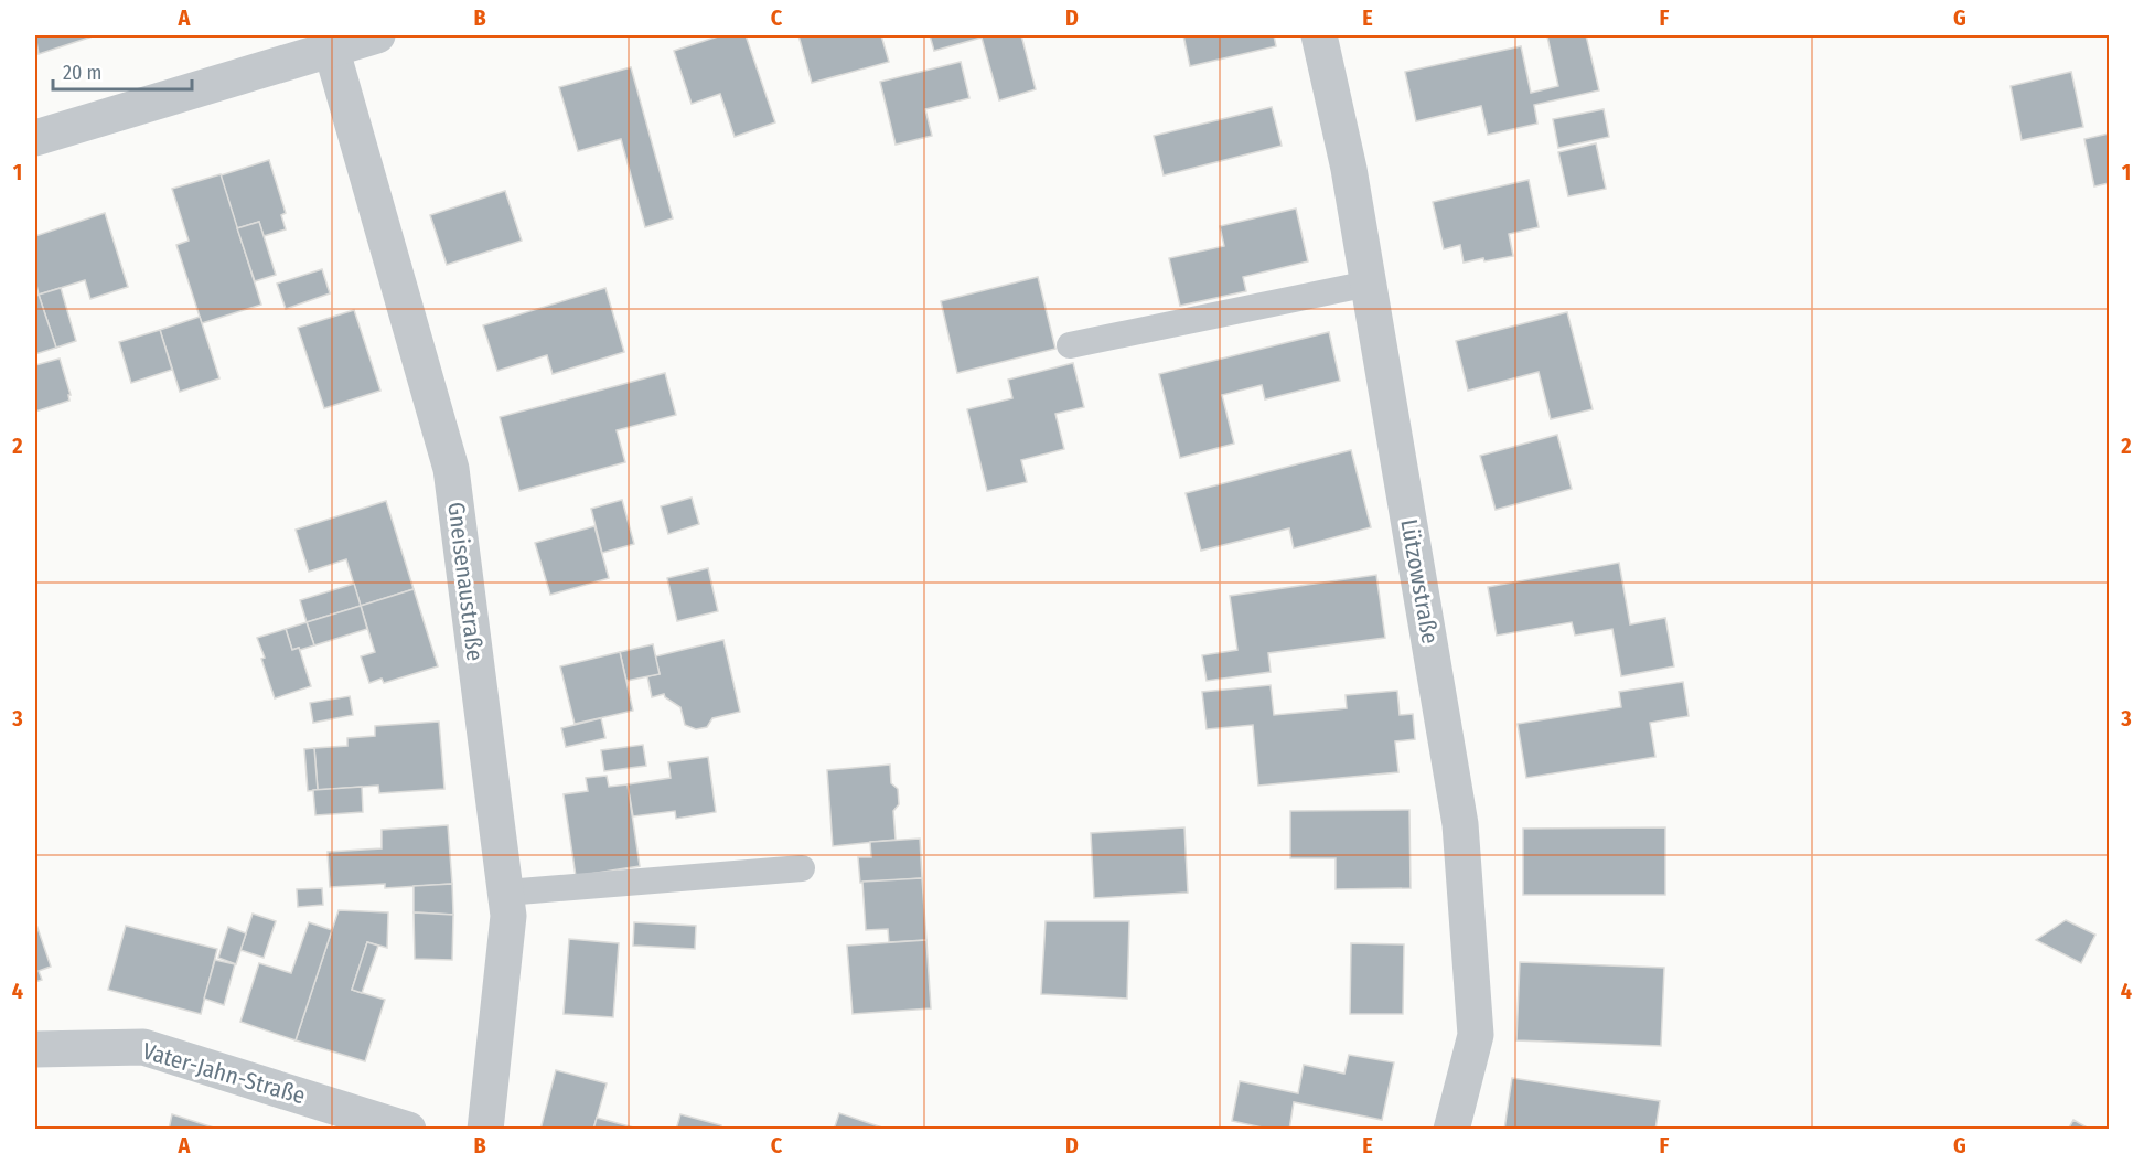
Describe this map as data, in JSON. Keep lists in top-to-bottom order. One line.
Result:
{"streets":{"street":["Gneisenaustraße","Lützowstraße","Vater-Jahn-Straße"]},"scale_bar":"20 m","grid":{"columns":["A","B","C","D","E","F","G"],"rows":["1","2","3","4"]}}
